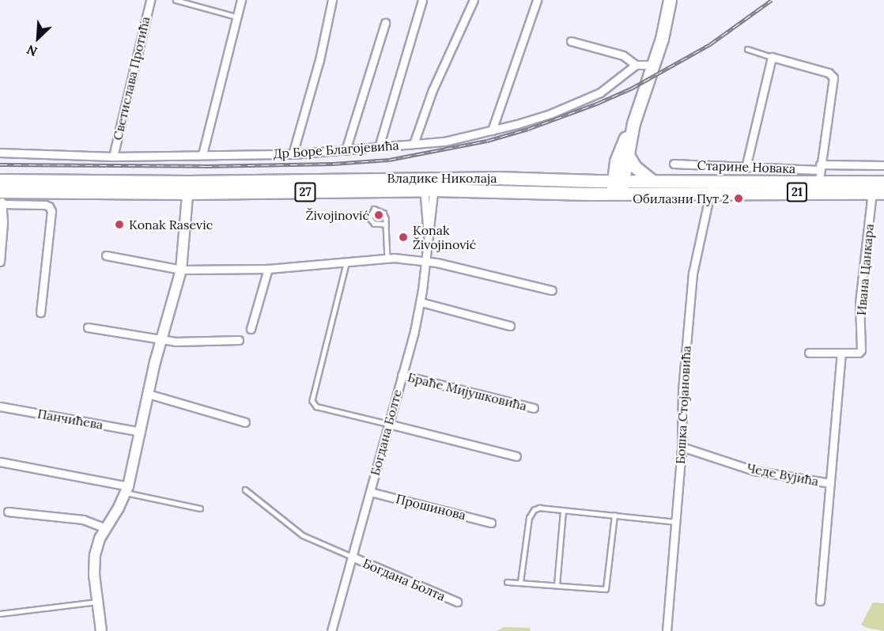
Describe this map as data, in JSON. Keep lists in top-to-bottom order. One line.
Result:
{"streets":{"main road":["Владике Николаја","27","21"],"street":["Светислава Протића","Др Боре Благојевића","Старине Новака","Ивана Цанкара","Браће Мијушковића","Бошка Стојановића","Панчићева","Богдана Болте","Чеде Вујића","Прошинова","Богдана Болта"]},"crossings":[["Светислава Протића","Др Боре Благојевића"],["Старине Новака","Владике Николаја"],["Старине Новака","Бошка Стојановића"],["Владике Николаја","Ивана Цанкара"],["Владике Николаја","Бошка Стојановића"],["Владике Николаја","Богдана Болте"],["Ивана Цанкара","Чеде Вујића"],["Браће Мијушковића","Богдана Болте"],["Бошка Стојановића","Чеде Вујића"],["Богдана Болте","Прошинова"],["Богдана Болте","Богдана Болта"]],"places":["Обилазни Пут 2","Živojinović","Konak Rasevic","Konak Živojinović"],"north":"bottom left"}
